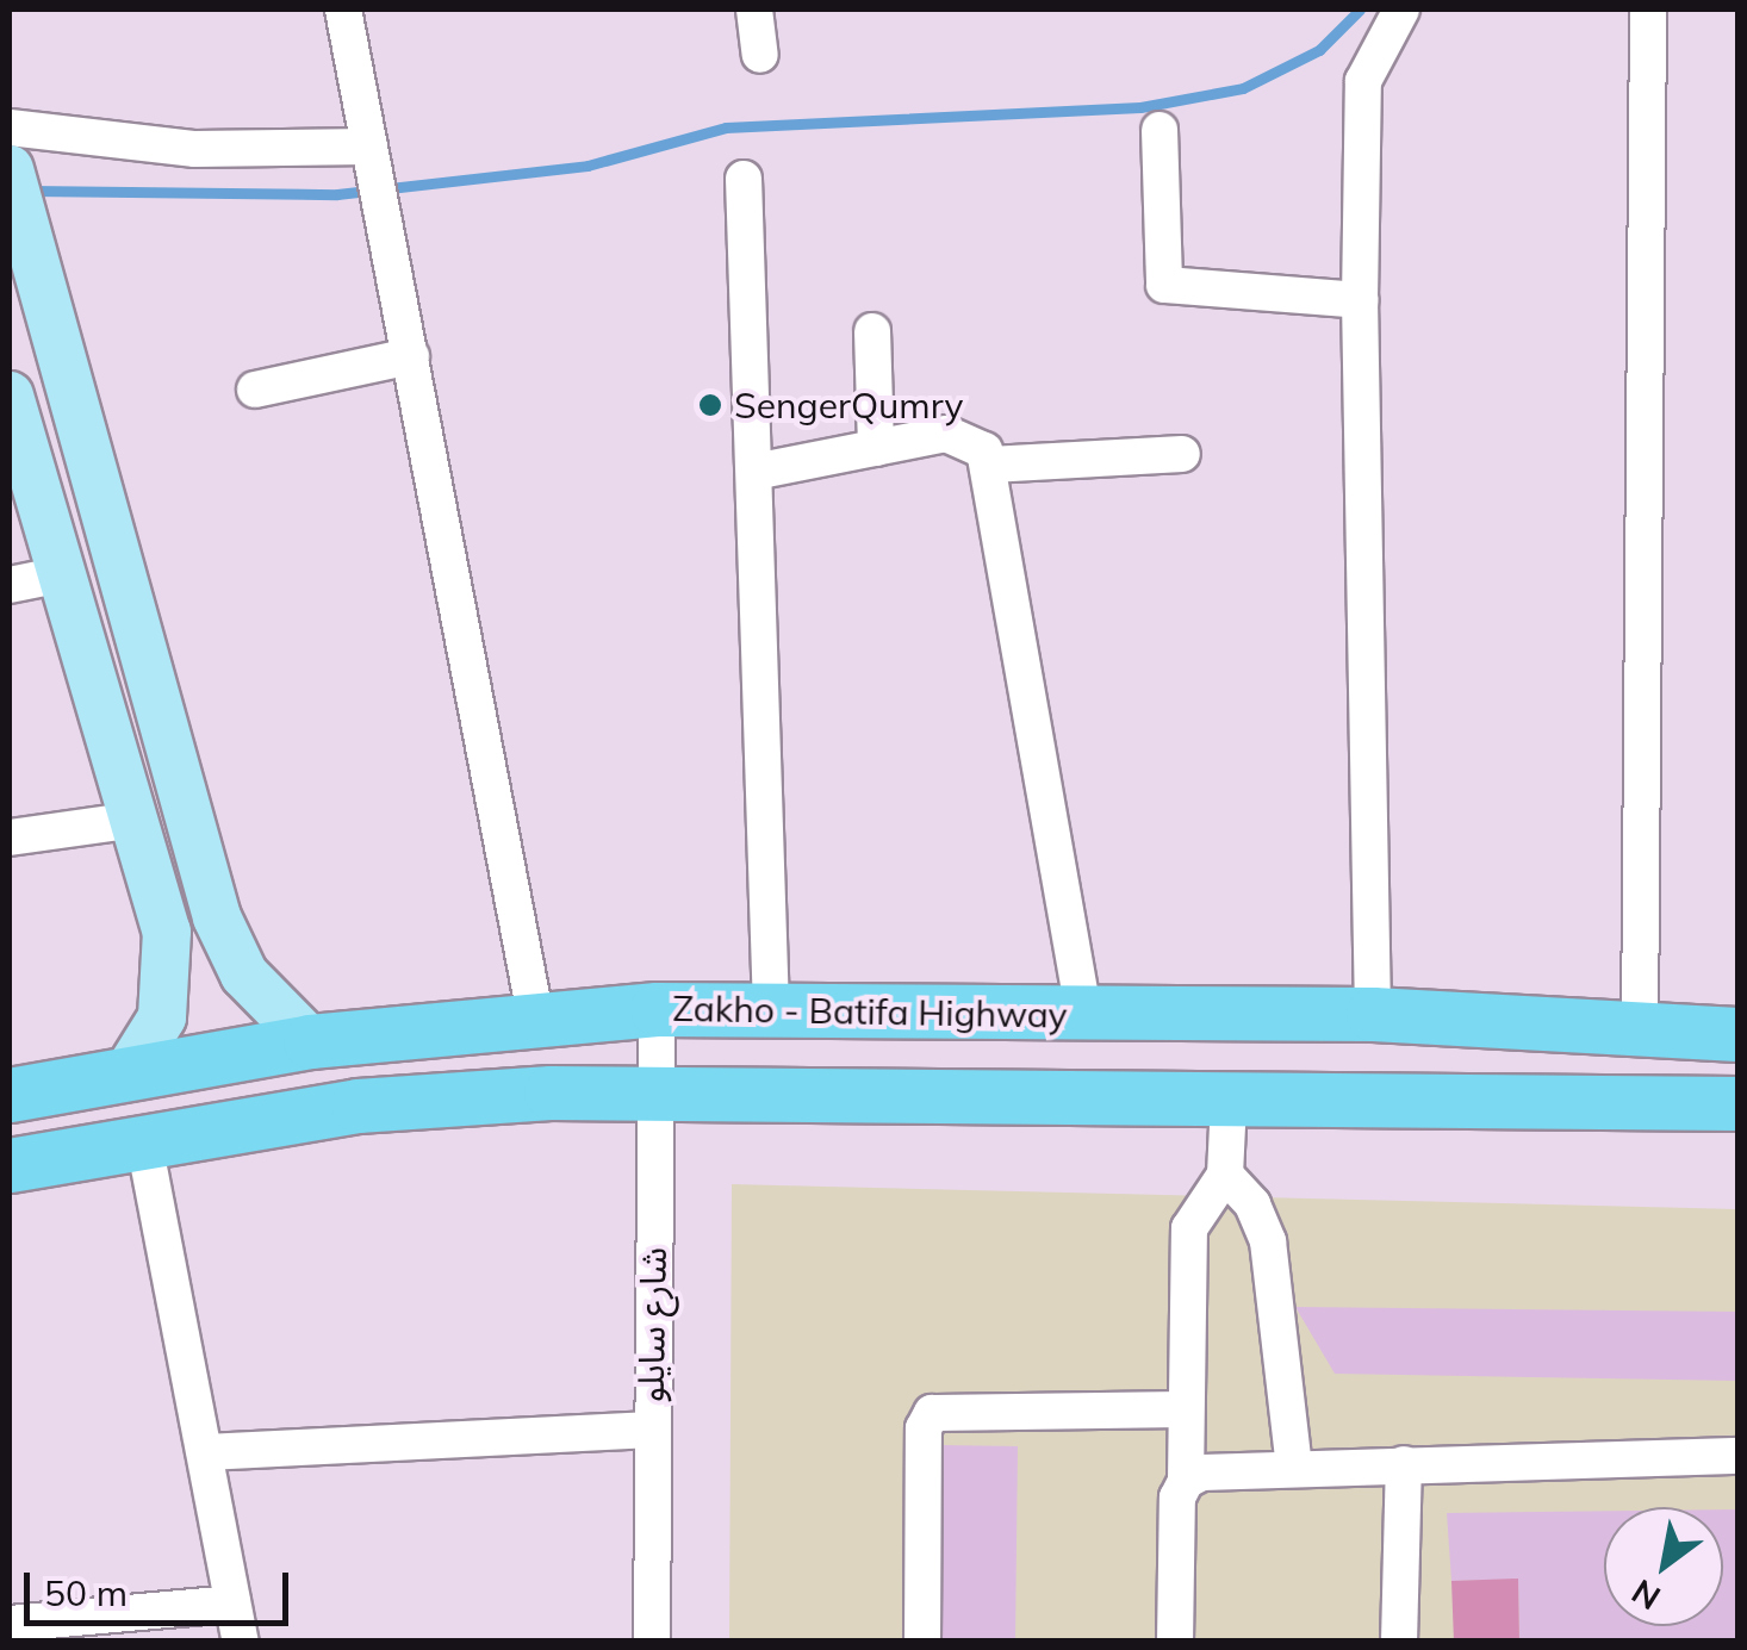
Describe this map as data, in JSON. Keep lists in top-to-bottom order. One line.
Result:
{"streets":{"highway":["Zakho - Batifa Highway"],"street":["شارع سايلو"]},"crossings":[["Zakho - Batifa Highway","شارع سايلو"]],"places":["SengerQumry"],"scale_bar":"50 m","north":"bottom left"}
